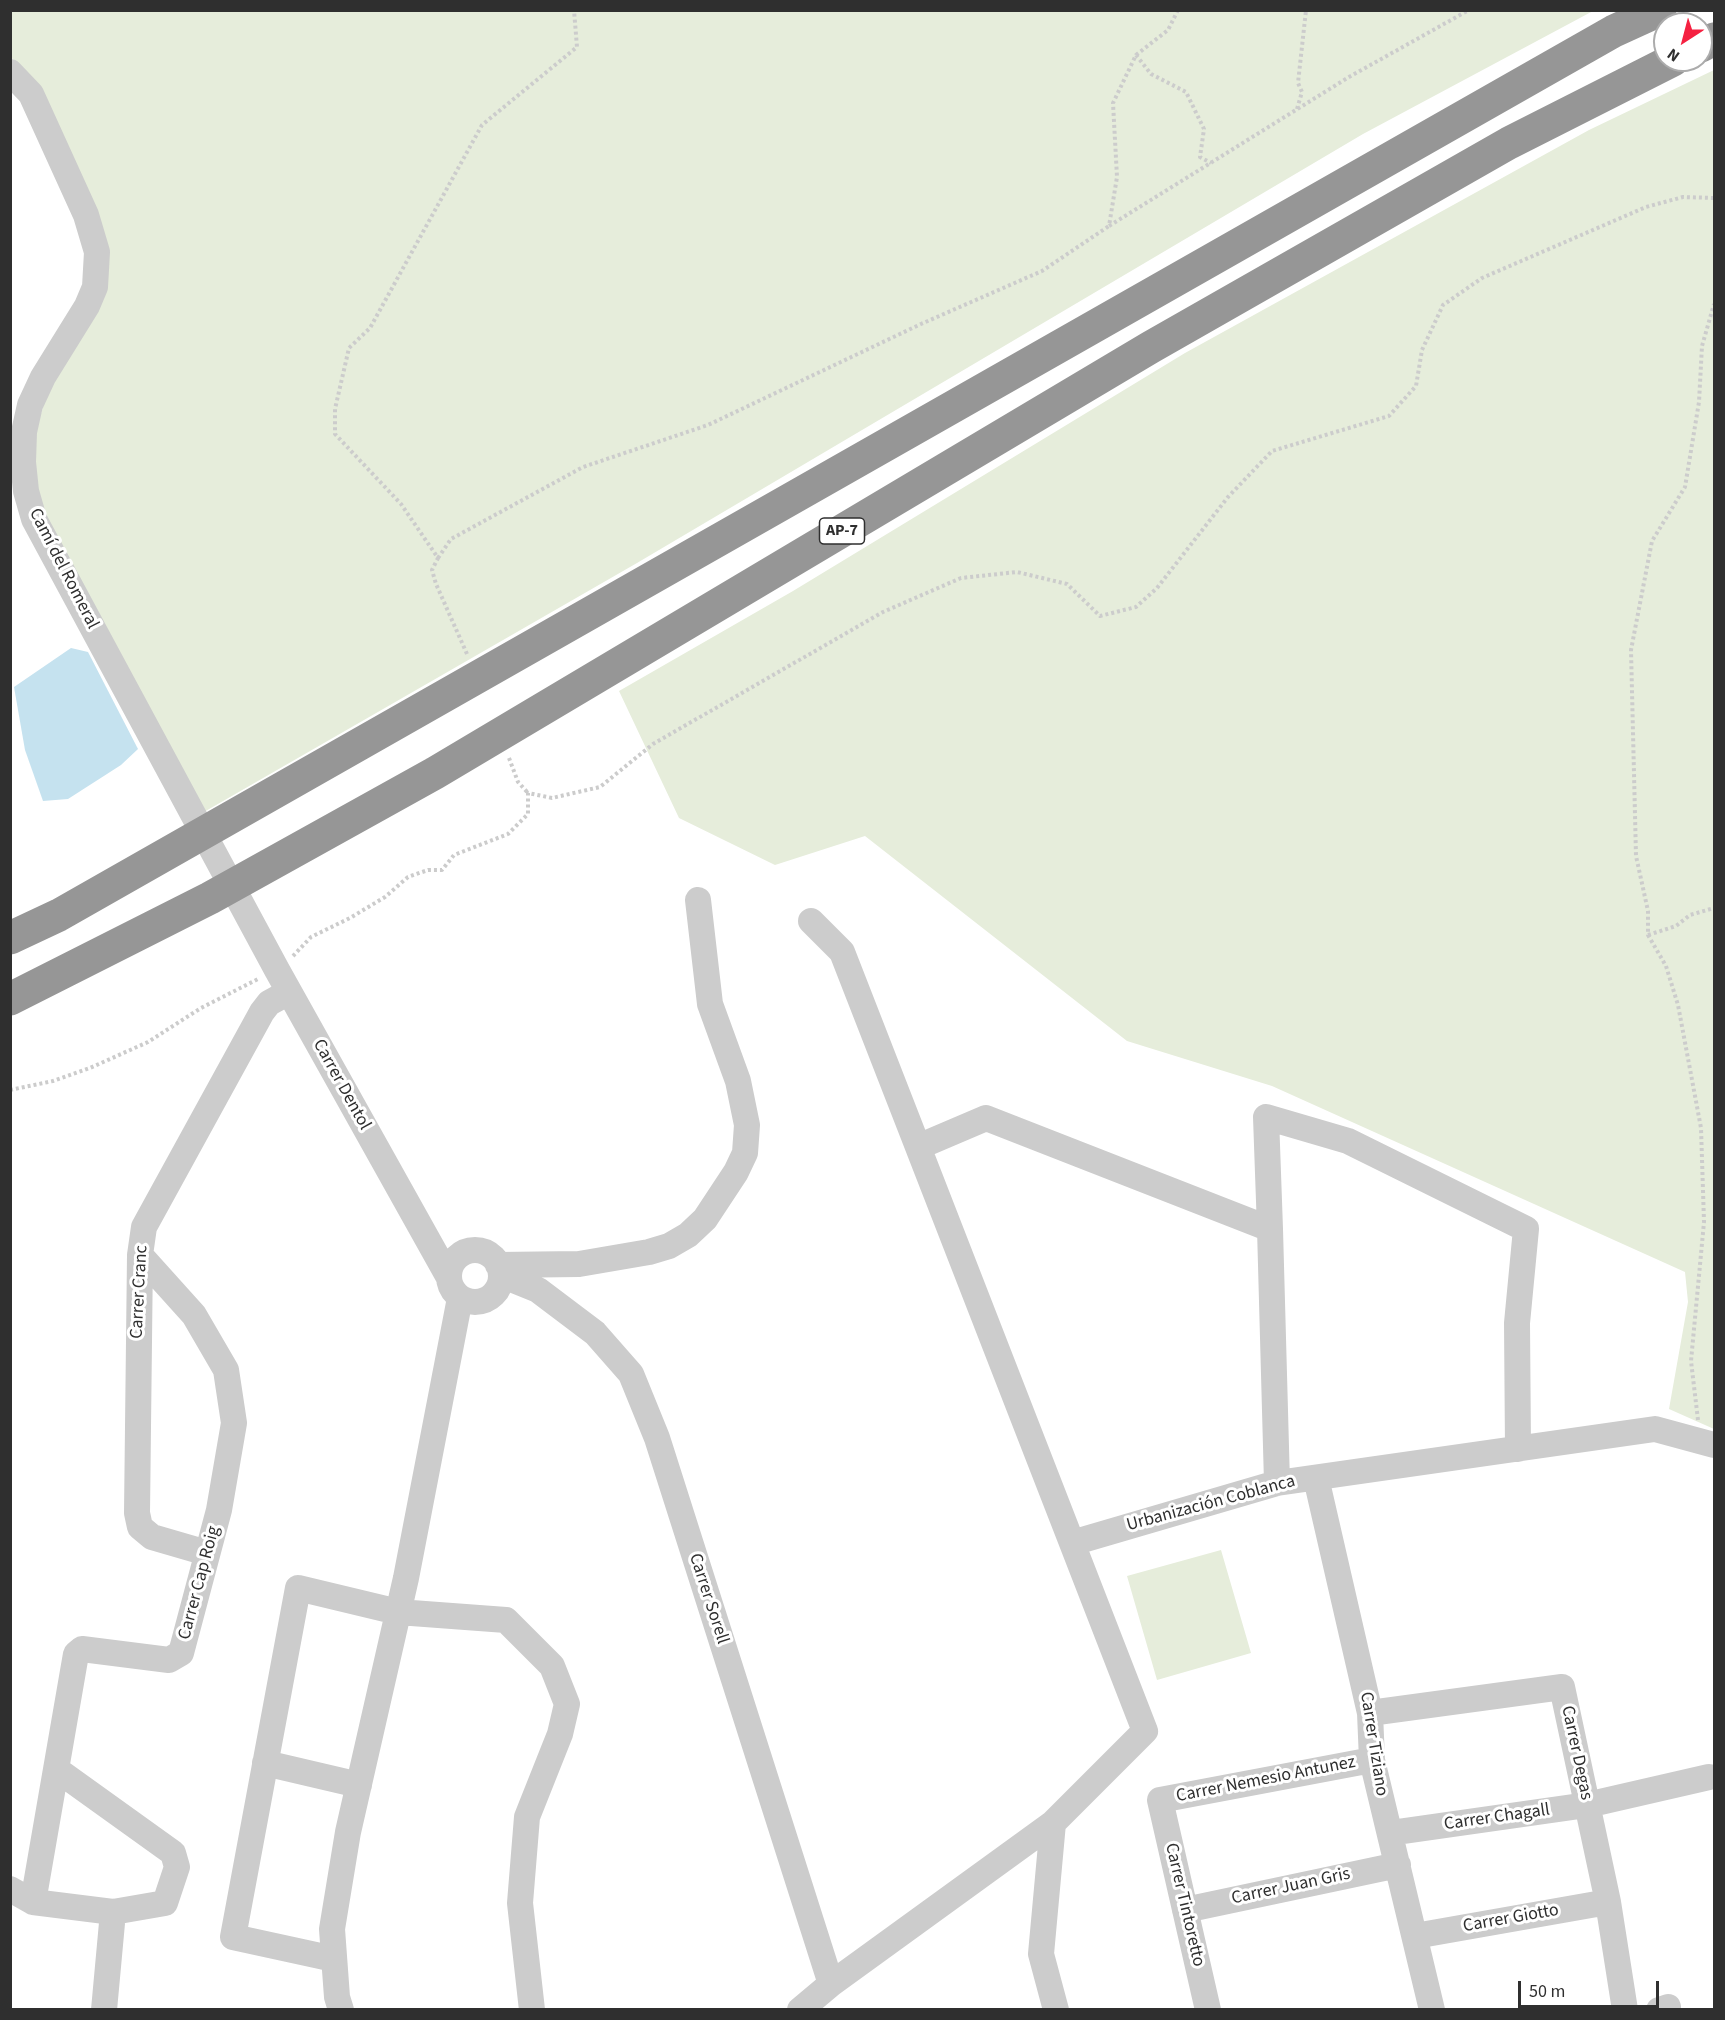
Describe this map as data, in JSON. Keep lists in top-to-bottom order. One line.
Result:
{"streets":{"highway":["AP-7"],"street":["Camí del Romeral","Carrer Dentol","Carrer Cranc","Urbanización Coblanca","Carrer Cap Roig","Carrer Sorell","Carrer Tiziano","Carrer Degas","Carrer Nemesio Antunez","Carrer Chagall","Carrer Juan Gris","Carrer Tintoretto","Carrer Giotto"]},"crossings":[["Camí del Romeral","Carrer Dentol"],["Camí del Romeral","Carrer Cranc"],["Carrer Dentol","Carrer Cranc"],["Carrer Dentol","Carrer Sorell"],["Carrer Cranc","Carrer Cap Roig"],["Urbanización Coblanca","Carrer Tiziano"],["Carrer Tiziano","Carrer Degas"],["Carrer Tiziano","Carrer Nemesio Antunez"],["Carrer Tiziano","Carrer Chagall"],["Carrer Tiziano","Carrer Juan Gris"],["Carrer Tiziano","Carrer Giotto"],["Carrer Degas","Carrer Chagall"],["Carrer Degas","Carrer Giotto"],["Carrer Nemesio Antunez","Carrer Tintoretto"],["Carrer Juan Gris","Carrer Tintoretto"]],"scale_bar":"50 m","north":"bottom left"}
